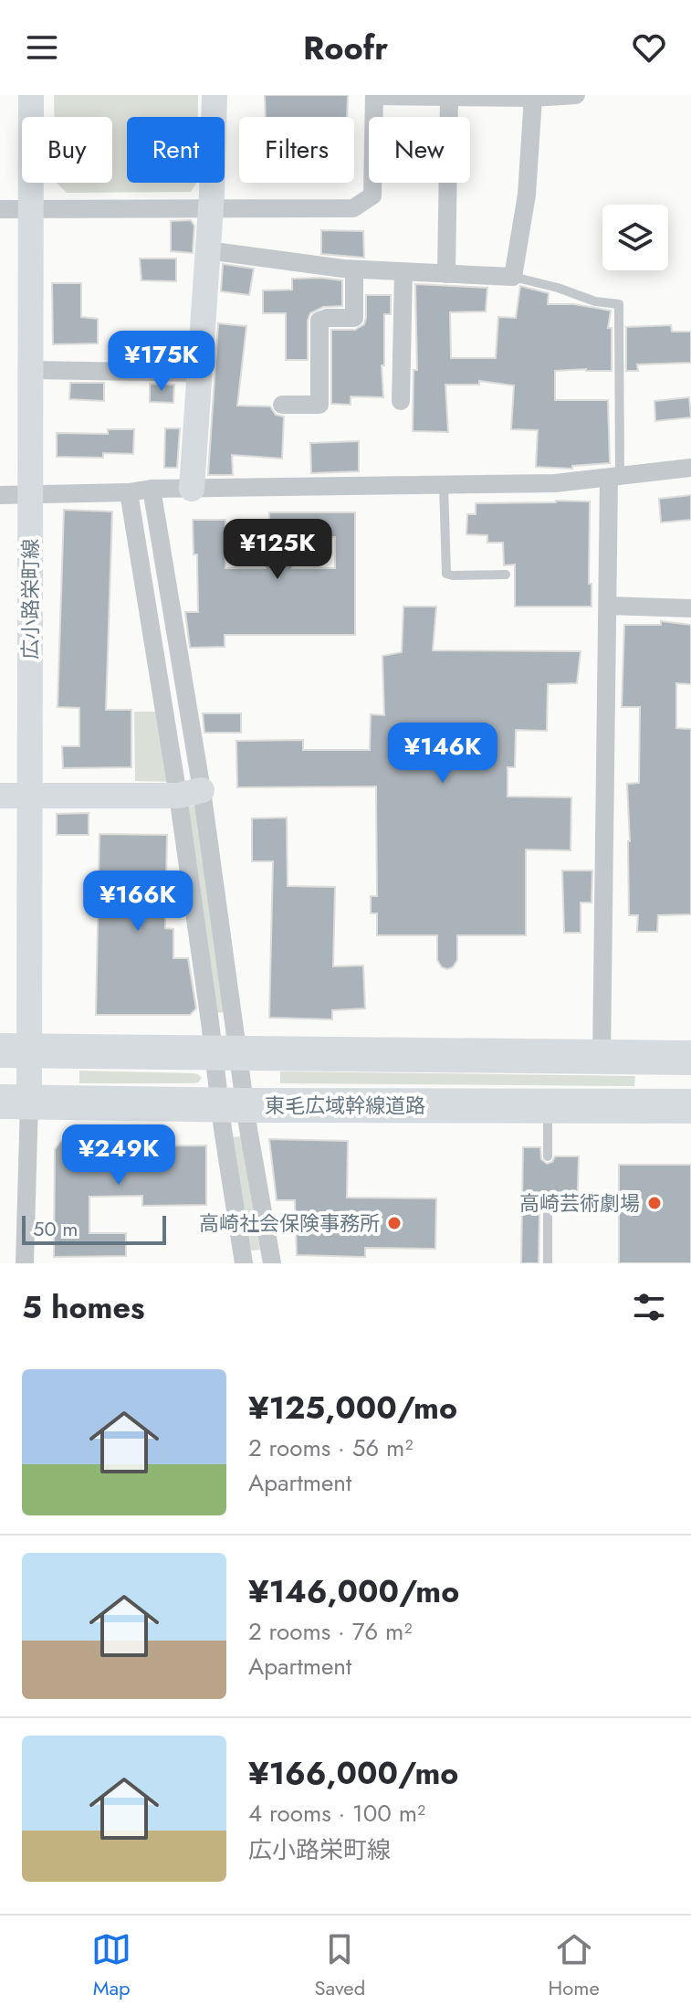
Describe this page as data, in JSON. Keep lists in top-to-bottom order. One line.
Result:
{"streets":{"highway":["東毛広域幹線道路"],"street":["広小路栄町線"]},"crossings":[["広小路栄町線","東毛広域幹線道路"]],"places":["高崎芸術劇場","高崎社会保険事務所"],"scale_bar":"50 m","page":{"header":"Roofr","chip":["Buy","Rent","Filters","New"],"price":["¥175K","¥125K","¥146K","¥166K","¥249K"],"scale":"50 m","heading":"5 homes","list":[{"name":"¥125,000/mo","note":"2 rooms · 56 m² · Apartment"},{"name":"¥146,000/mo","note":"2 rooms · 76 m² · Apartment"},{"name":"¥166,000/mo","note":"4 rooms · 100 m² · 広小路栄町線"}],"tabs":["Map","Saved","Home"]}}
